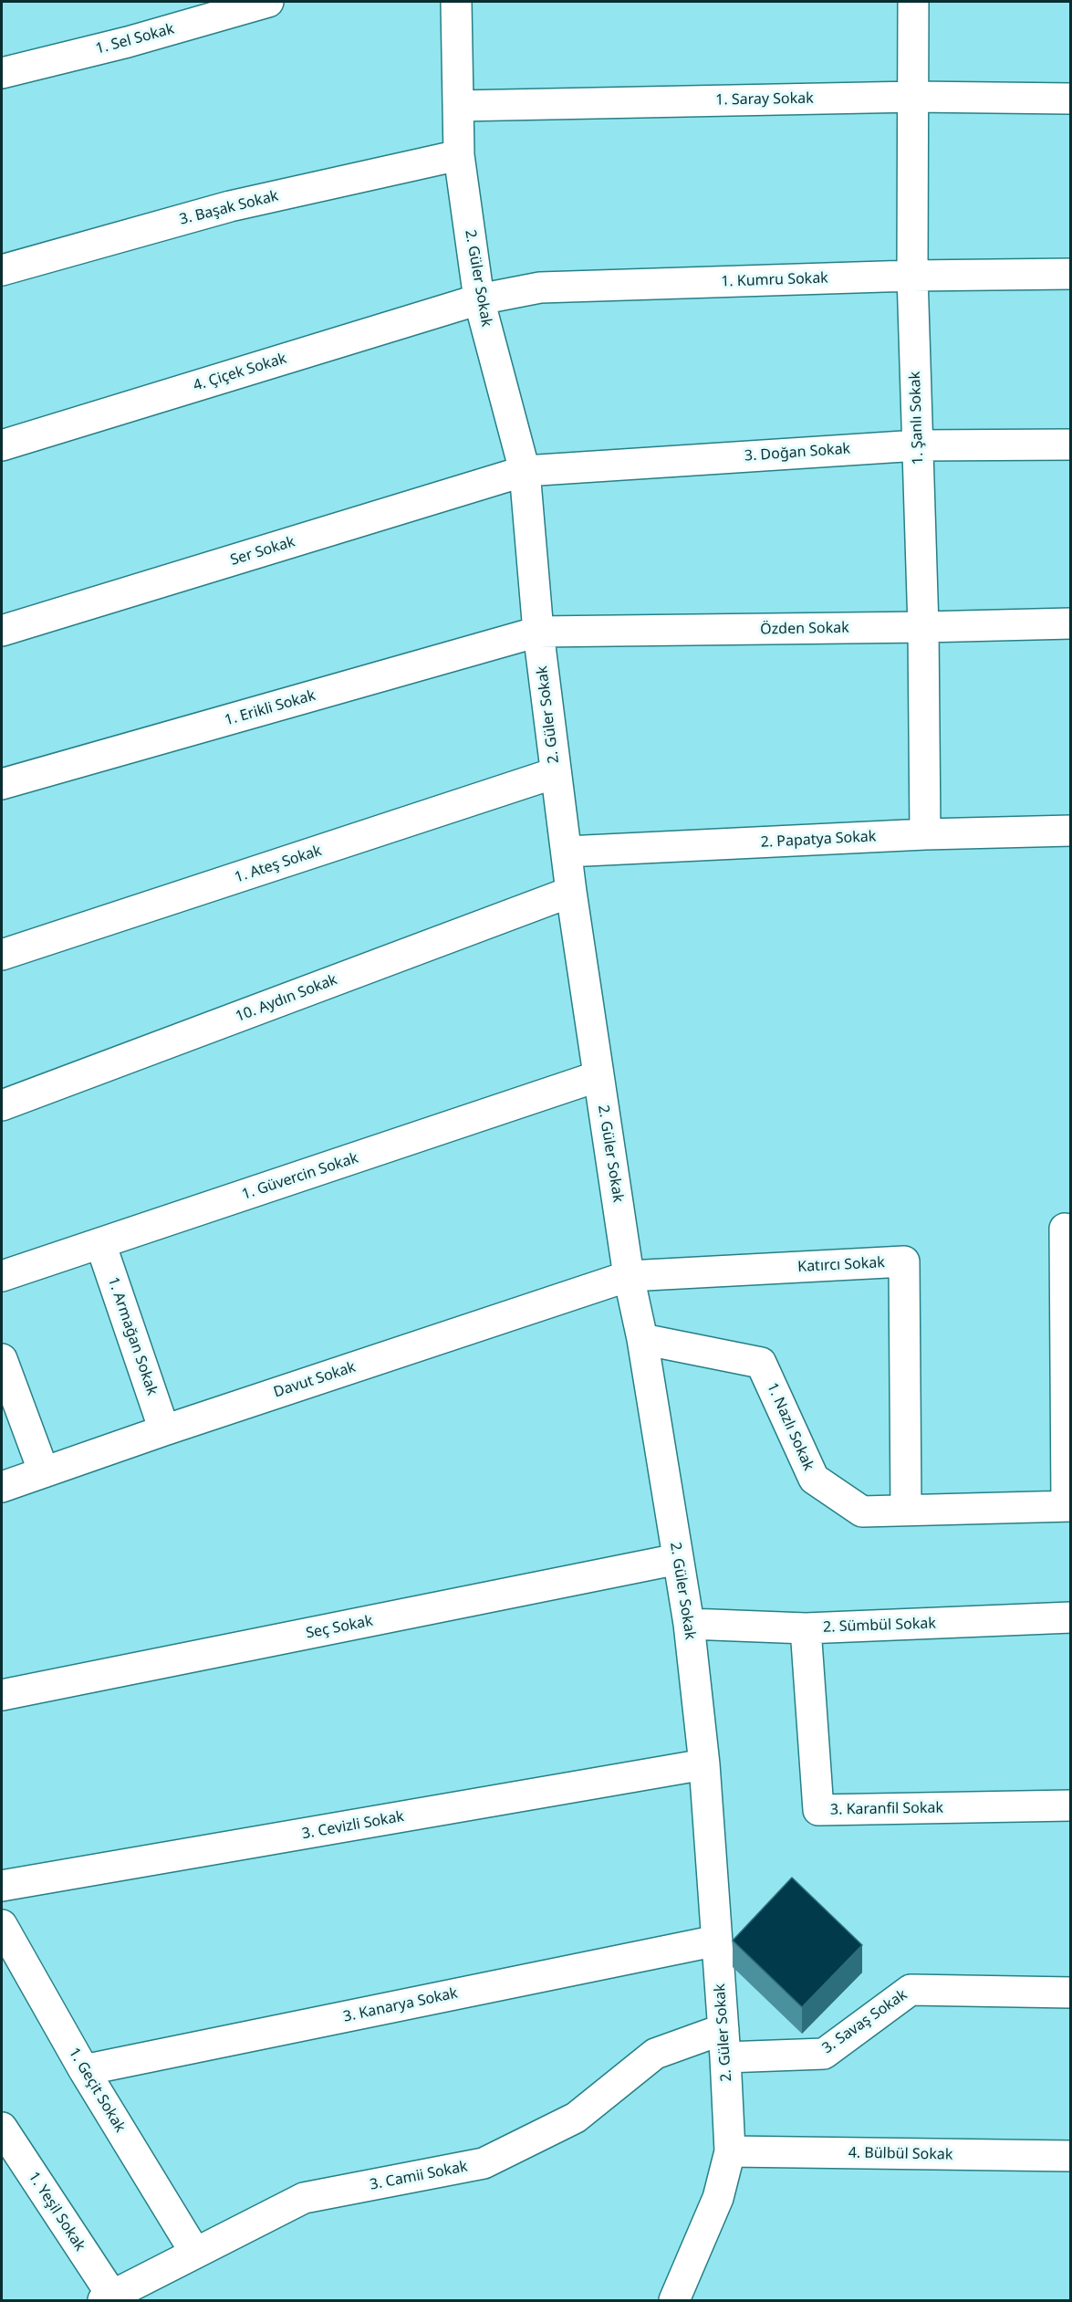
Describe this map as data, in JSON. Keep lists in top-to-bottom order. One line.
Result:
{"streets":{"street":["1. Sel Sokak","1. Saray Sokak","3. Başak Sokak","2. Güler Sokak","1. Kumru Sokak","4. Çiçek Sokak","1. Şanlı Sokak","3. Doğan Sokak","Ser Sokak","Özden Sokak","1. Erikli Sokak","2. Papatya Sokak","1. Ateş Sokak","10. Aydın Sokak","1. Güvercin Sokak","Katırcı Sokak","1. Armağan Sokak","Davut Sokak","1. Nazlı Sokak","2. Sümbül Sokak","Seç Sokak","3. Karanfil Sokak","3. Cevizli Sokak","3. Kanarya Sokak","3. Savaş Sokak","1. Geçit Sokak","4. Bülbül Sokak","3. Camii Sokak","1. Yeşil Sokak"]},"crossings":[["1. Saray Sokak","2. Güler Sokak"],["1. Saray Sokak","1. Şanlı Sokak"],["3. Başak Sokak","2. Güler Sokak"],["2. Güler Sokak","1. Kumru Sokak"],["2. Güler Sokak","4. Çiçek Sokak"],["2. Güler Sokak","3. Doğan Sokak"],["2. Güler Sokak","Ser Sokak"],["2. Güler Sokak","Özden Sokak"],["2. Güler Sokak","1. Erikli Sokak"],["2. Güler Sokak","2. Papatya Sokak"],["2. Güler Sokak","1. Ateş Sokak"],["2. Güler Sokak","10. Aydın Sokak"],["2. Güler Sokak","1. Güvercin Sokak"],["2. Güler Sokak","Katırcı Sokak"],["2. Güler Sokak","Davut Sokak"],["2. Güler Sokak","1. Nazlı Sokak"],["2. Güler Sokak","2. Sümbül Sokak"],["2. Güler Sokak","Seç Sokak"],["2. Güler Sokak","3. Cevizli Sokak"],["2. Güler Sokak","3. Kanarya Sokak"],["2. Güler Sokak","3. Savaş Sokak"],["2. Güler Sokak","4. Bülbül Sokak"],["2. Güler Sokak","3. Camii Sokak"],["1. Kumru Sokak","4. Çiçek Sokak"],["1. Kumru Sokak","1. Şanlı Sokak"],["1. Şanlı Sokak","3. Doğan Sokak"],["1. Şanlı Sokak","Özden Sokak"],["1. Şanlı Sokak","2. Papatya Sokak"],["3. Doğan Sokak","Ser Sokak"],["Özden Sokak","1. Erikli Sokak"],["1. Güvercin Sokak","1. Armağan Sokak"],["Katırcı Sokak","Davut Sokak"],["Katırcı Sokak","1. Nazlı Sokak"],["1. Armağan Sokak","Davut Sokak"],["2. Sümbül Sokak","3. Karanfil Sokak"],["3. Kanarya Sokak","1. Geçit Sokak"],["3. Savaş Sokak","3. Camii Sokak"],["1. Geçit Sokak","3. Camii Sokak"],["3. Camii Sokak","1. Yeşil Sokak"]]}
